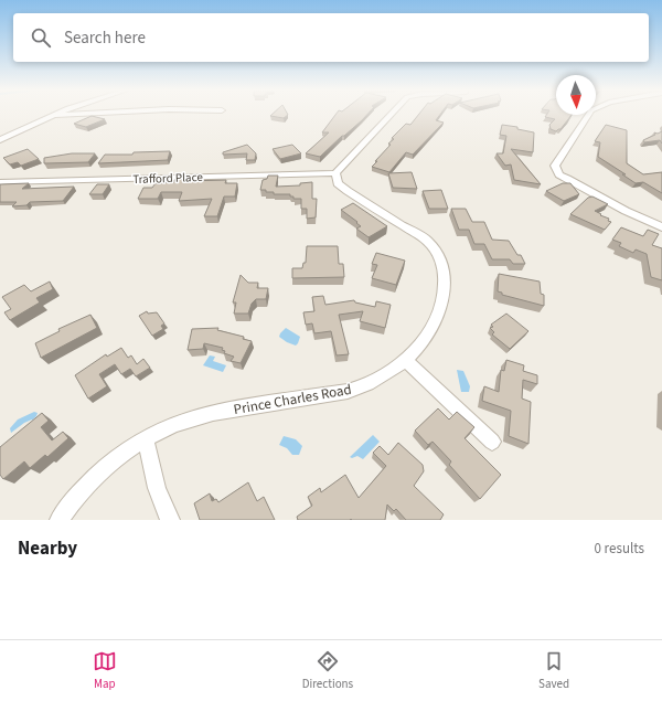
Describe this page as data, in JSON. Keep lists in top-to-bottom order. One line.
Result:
{"streets":{"street":["Trafford Place","Prince Charles Road"]},"crossings":[["Trafford Place","Prince Charles Road"]],"north":"bottom","page":{"search":"Search here","heading":["Nearby","0 results"],"nav":["Map","Directions","Saved"]}}
